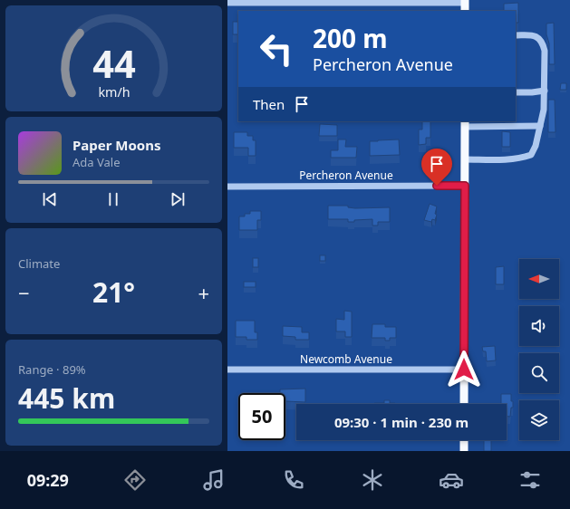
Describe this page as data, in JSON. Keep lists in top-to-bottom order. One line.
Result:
{"streets":{"street":["Percheron Avenue","Newcomb Avenue"]},"north":"left","page":{"turn":["200 m","Percheron Avenue"],"then":"Then","song":["Paper Moons","Ada Vale"],"tile":["Climate",["Range · 89%","445 km"]],"heat":["−","21°","+"],"limit":"50","trip":"09:30 · 1 min · 230 m","tabs":"09:29","gauge":["44","km/h"]}}
